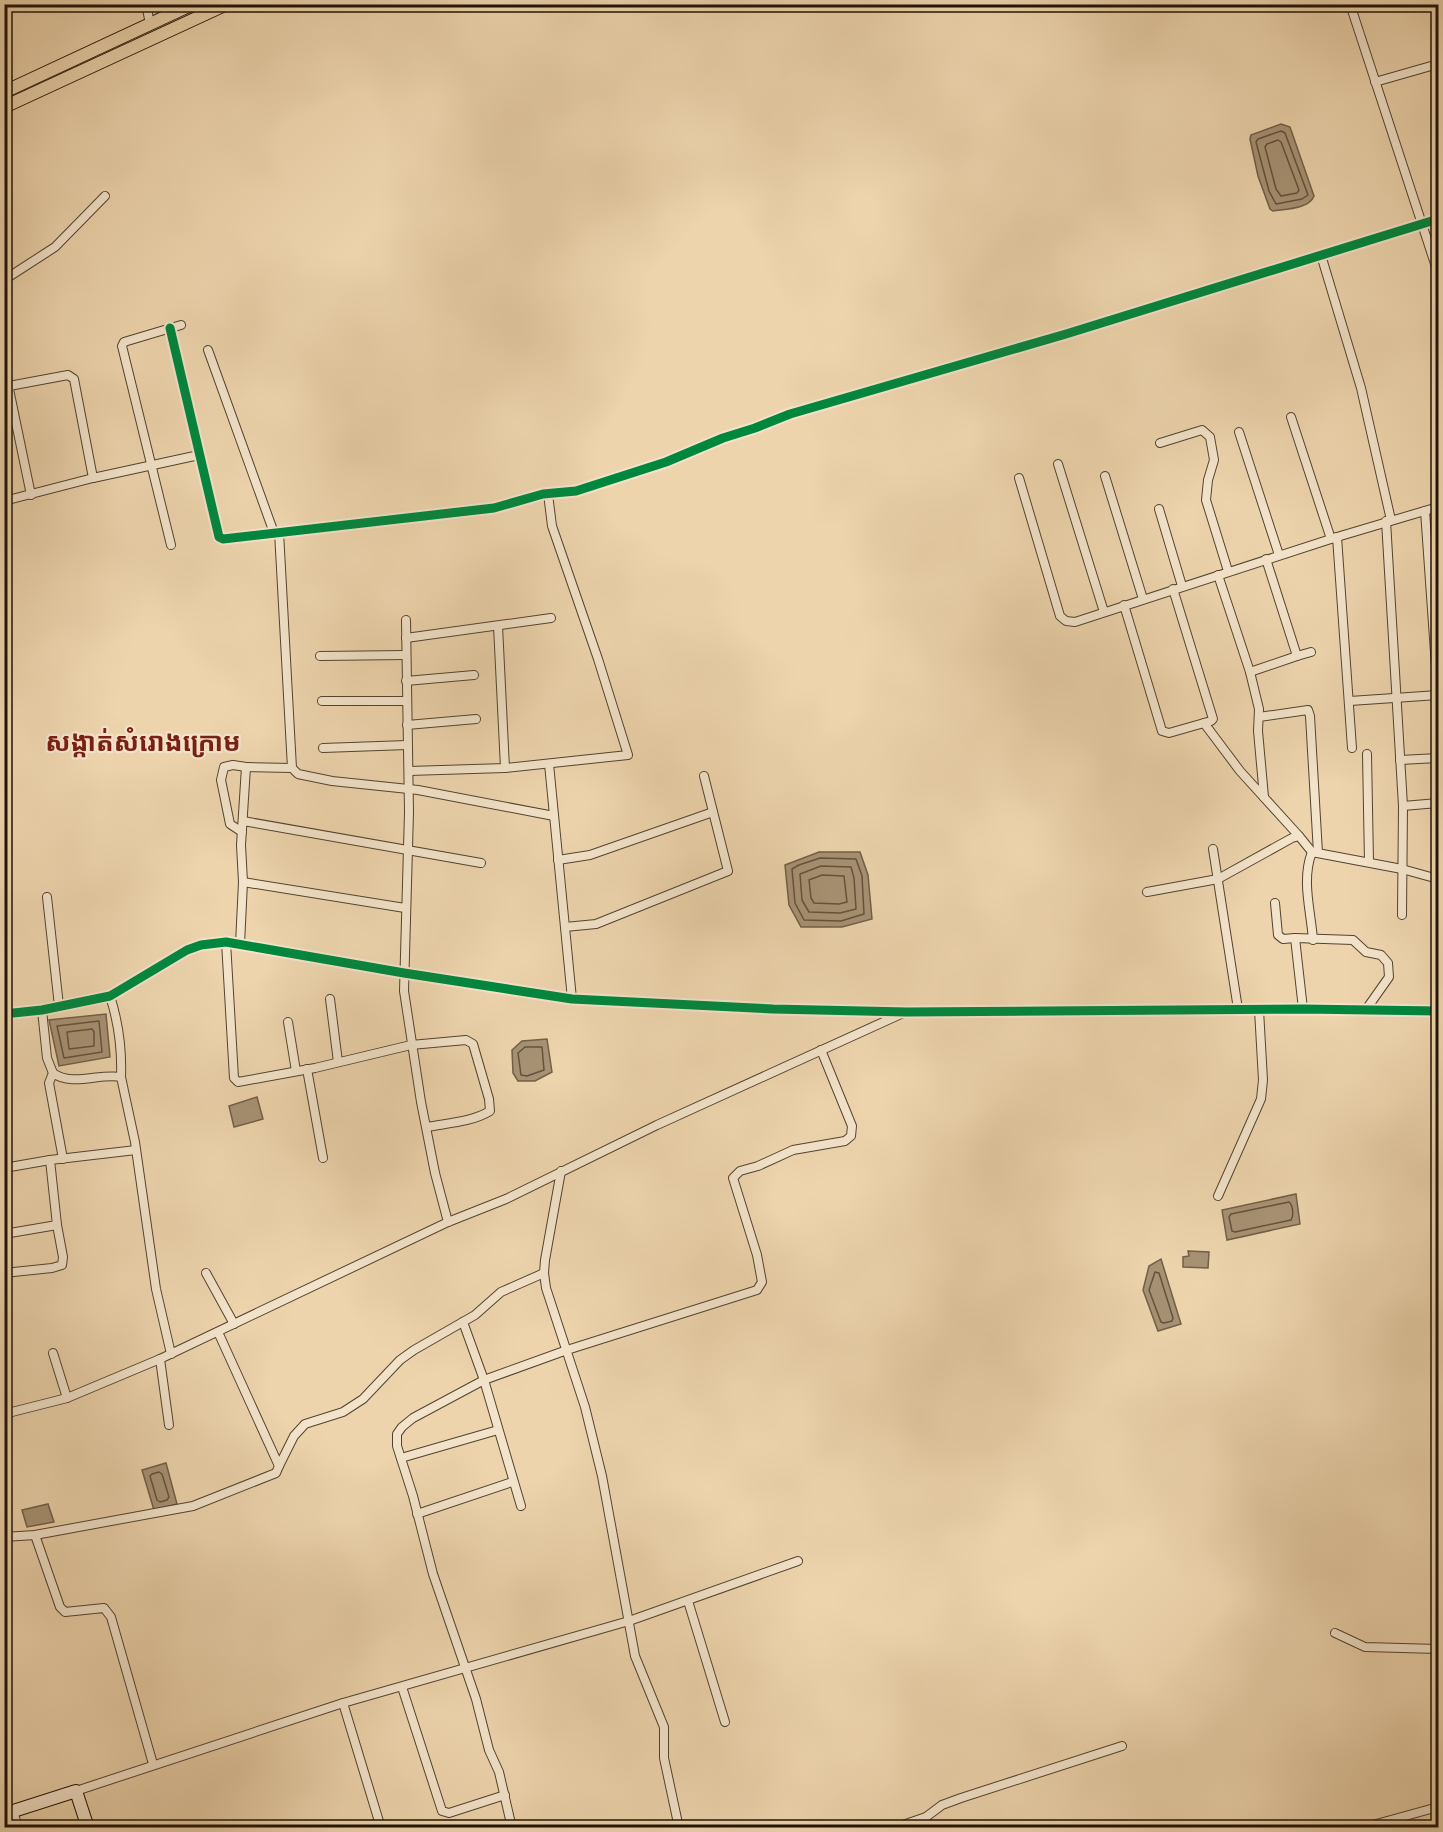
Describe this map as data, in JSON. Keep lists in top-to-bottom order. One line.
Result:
{"districts":["សង្កាត់សំរោងក្រោម"]}
